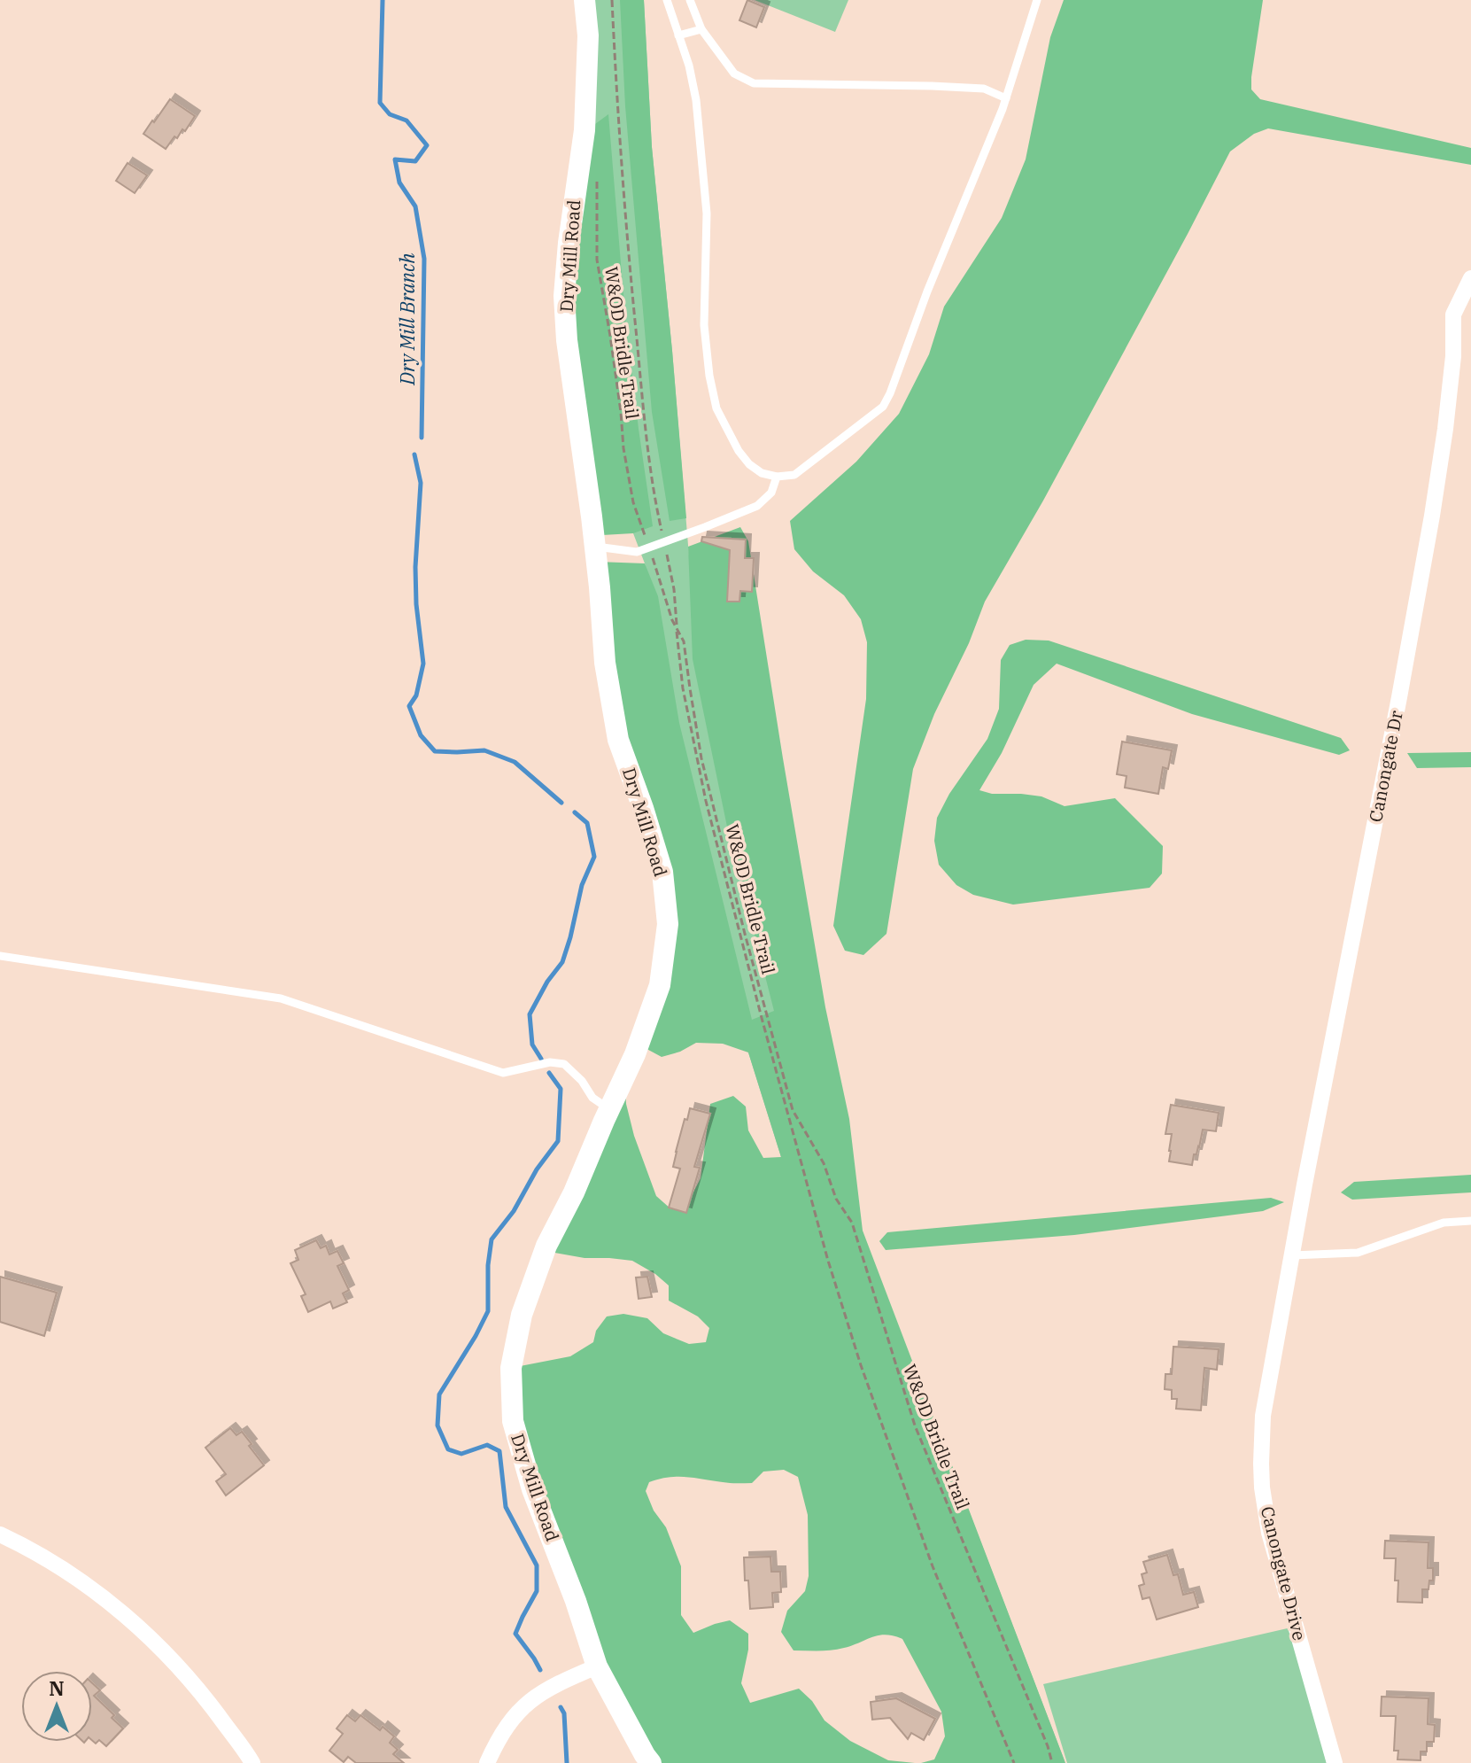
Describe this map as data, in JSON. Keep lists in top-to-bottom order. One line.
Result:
{"streets":{"street":["Dry Mill Road","Canongate Dr","Canongate Drive"],"path":["W&OD Bridle Trail"]},"crossings":[["Canongate Dr","Canongate Drive"]],"water":["Dry Mill Branch"],"north":"top"}
